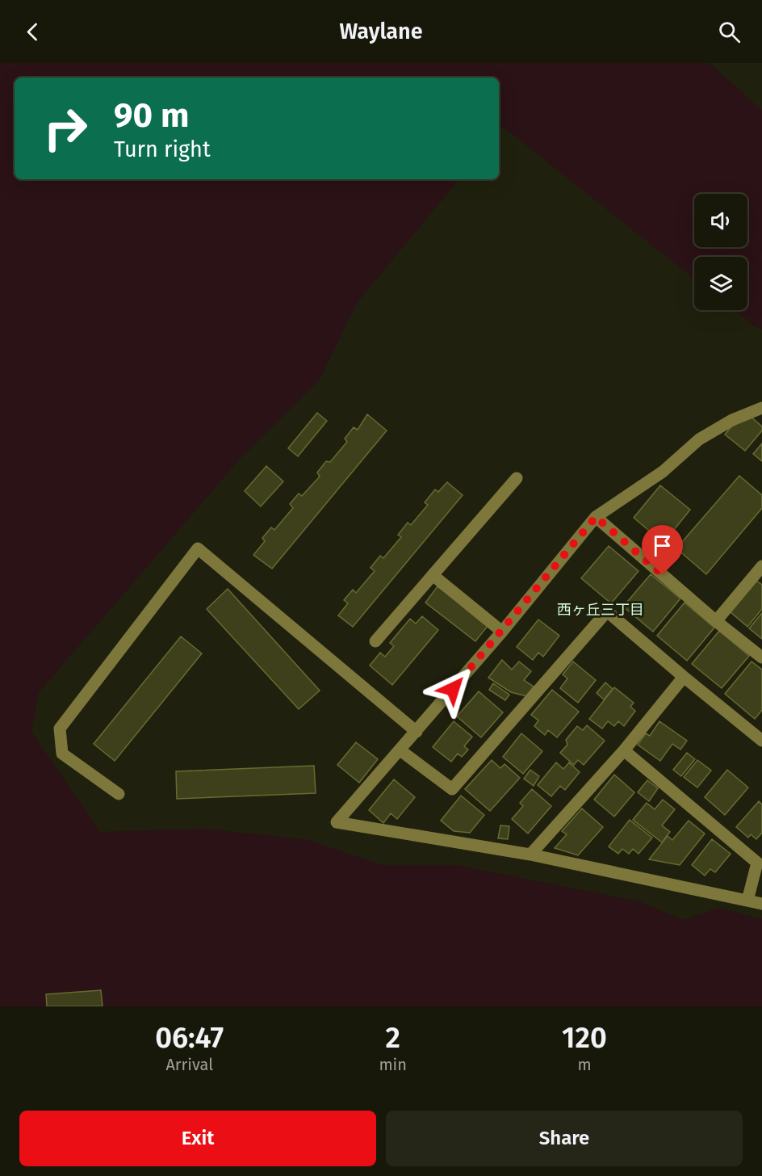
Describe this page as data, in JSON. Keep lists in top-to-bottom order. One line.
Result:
{"districts":["西ヶ丘三丁目"],"page":{"header":"Waylane","turn":["90 m","Turn right"],"eta":["06:47","Arrival","2","min","120","m"],"buttons":["Exit","Share"]}}
